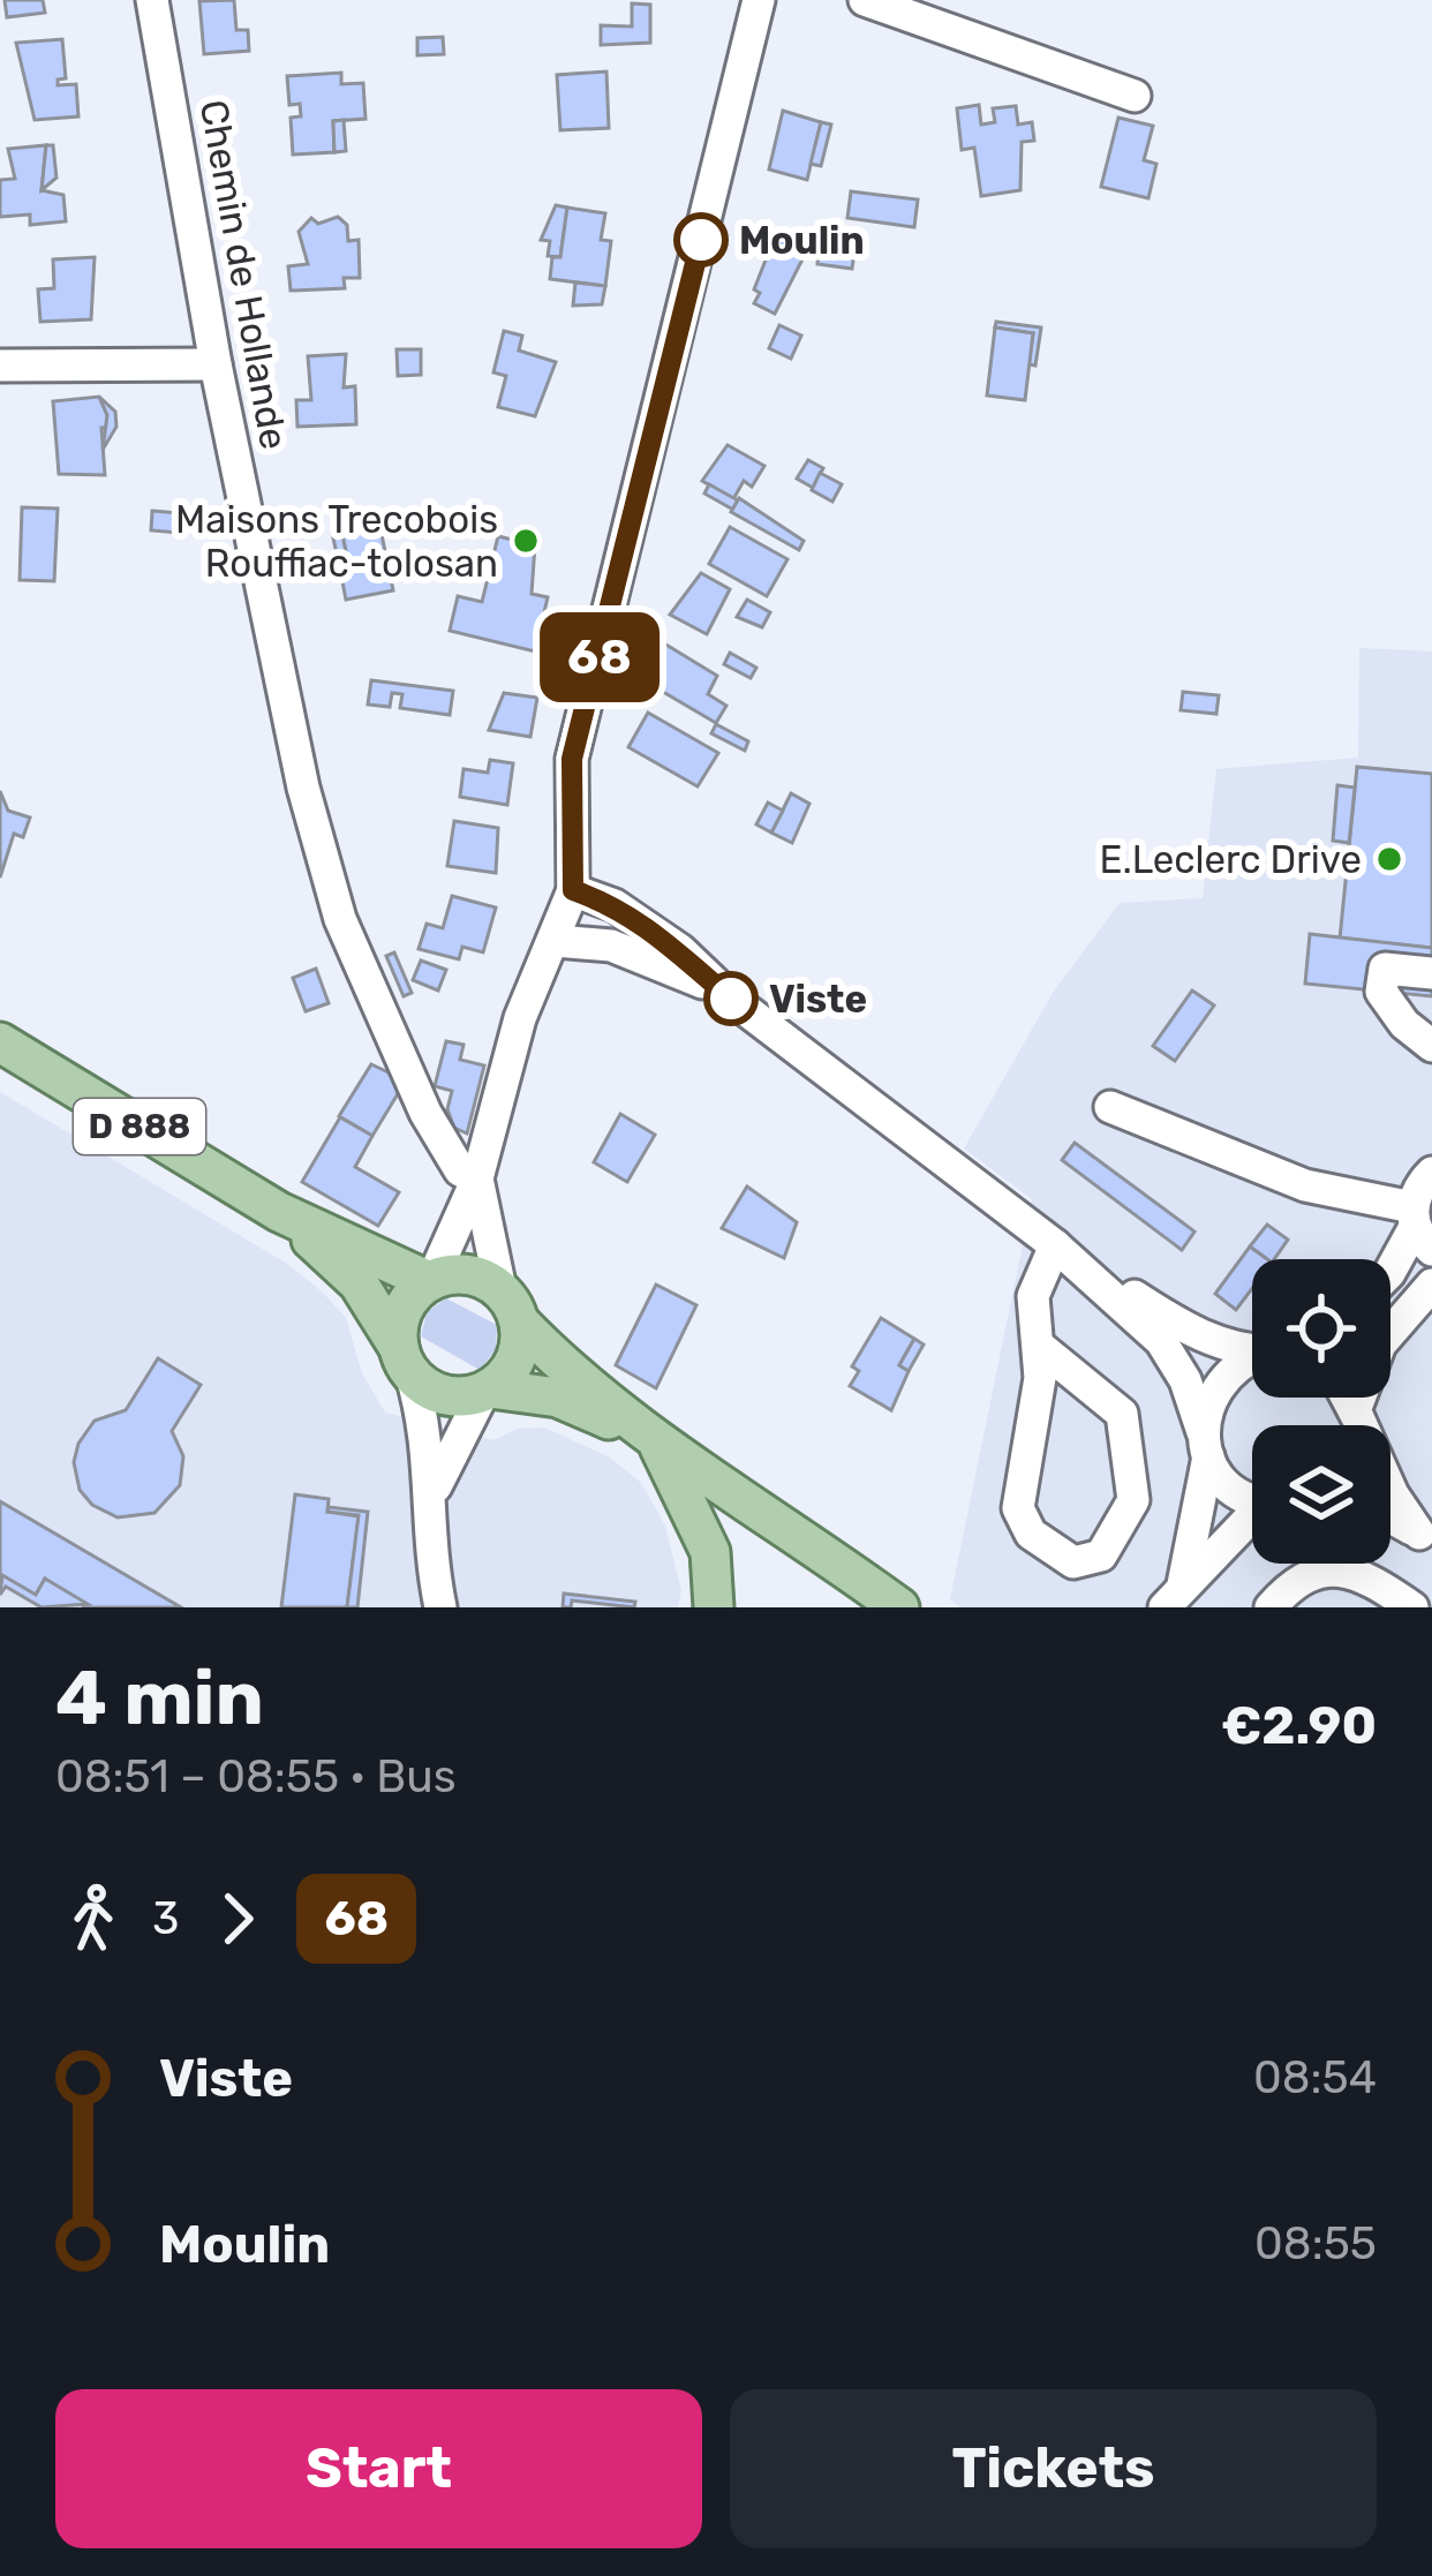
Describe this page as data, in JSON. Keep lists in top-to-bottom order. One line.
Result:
{"streets":{"main road":["D 888"],"street":["Chemin de Hollande"]},"places":["Moulin","Maisons Trecobois Rouffiac-tolosan","E.Leclerc Drive","Viste"],"lines":["bus line 68"],"page":{"on_map":"68","heading":["4 min","08:51 – 08:55 · Bus","€2.90"],"legs":["3","68"],"list":[{"name":"Viste","value":"08:54"},{"name":"Moulin","value":"08:55"}],"buttons":["Start","Tickets"]}}
